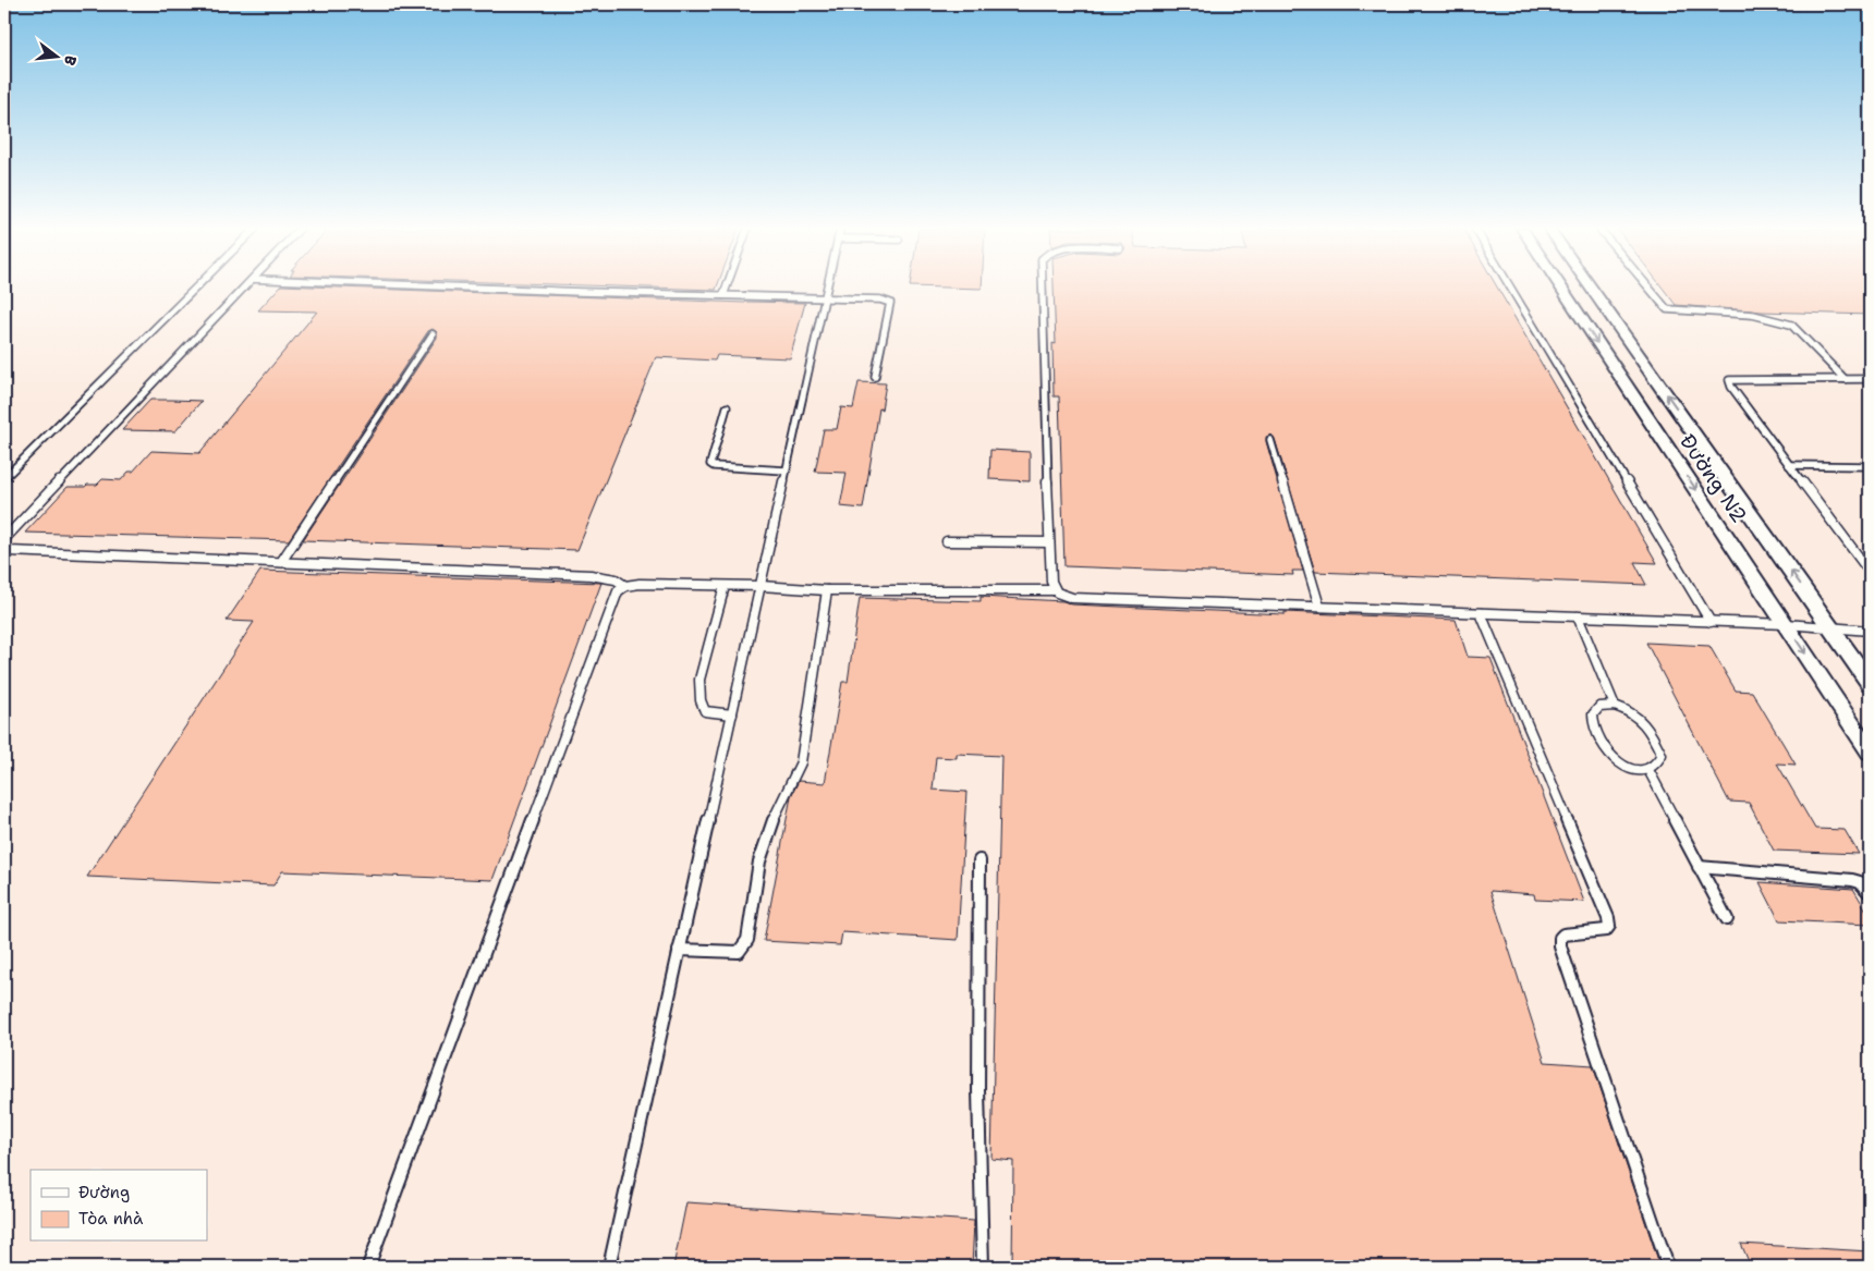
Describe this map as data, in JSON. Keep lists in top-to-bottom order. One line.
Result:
{"streets":{"street":["Đường N2"]},"legend":["Đường","Tòa nhà"],"north":"right"}
